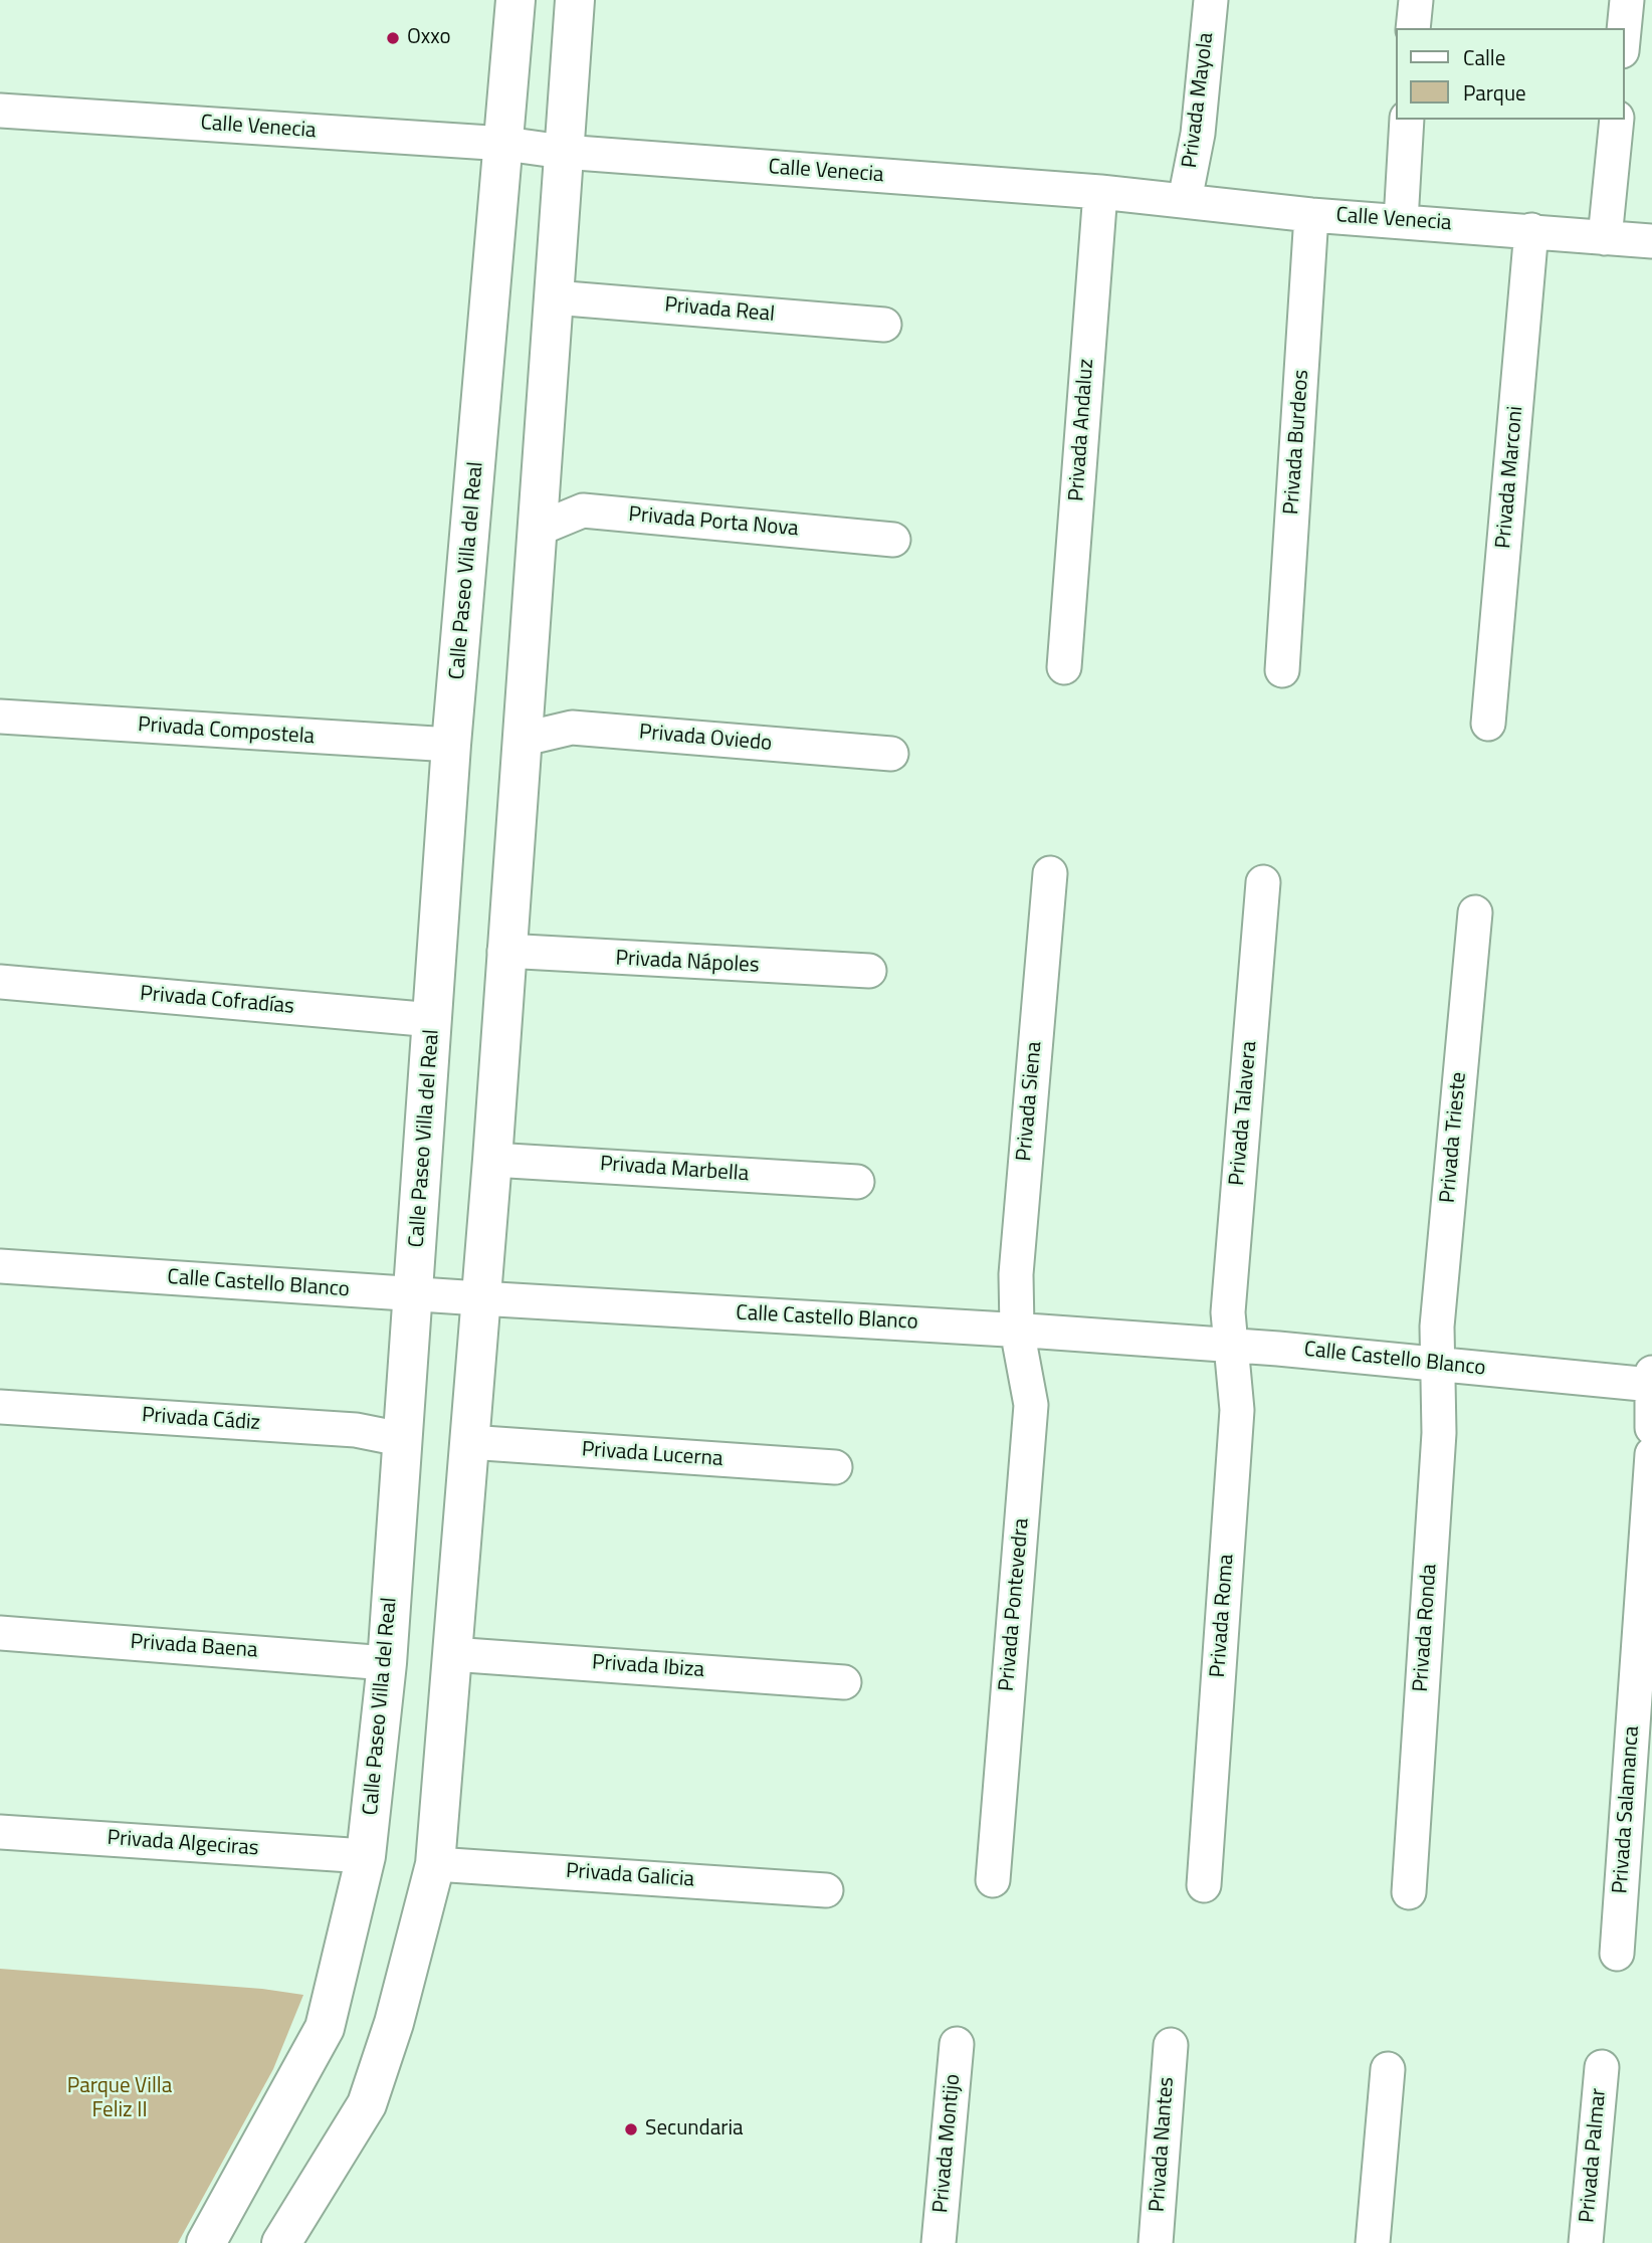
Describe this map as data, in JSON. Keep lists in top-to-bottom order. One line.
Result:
{"streets":{"street":["Privada Mayola","Calle Venecia","Privada Real","Privada Andaluz","Privada Burdeos","Privada Marconi","Privada Porta Nova","Calle Paseo Villa del Real","Privada Compostela","Privada Oviedo","Privada Nápoles","Privada Cofradías","Privada Siena","Privada Talavera","Privada Trieste","Privada Marbella","Calle Castello Blanco","Privada Cádiz","Privada Lucerna","Privada Pontevedra","Privada Roma","Privada Ronda","Privada Baena","Privada Ibiza","Privada Salamanca","Privada Algeciras","Privada Galicia","Privada Montijo","Privada Nantes","Privada Palmar"]},"crossings":[["Privada Mayola","Calle Venecia"],["Calle Venecia","Privada Andaluz"],["Calle Venecia","Privada Burdeos"],["Calle Venecia","Privada Marconi"],["Calle Venecia","Calle Paseo Villa del Real"],["Calle Paseo Villa del Real","Privada Compostela"],["Calle Paseo Villa del Real","Privada Cofradías"],["Calle Paseo Villa del Real","Calle Castello Blanco"],["Calle Paseo Villa del Real","Privada Cádiz"],["Calle Paseo Villa del Real","Privada Baena"],["Calle Paseo Villa del Real","Privada Algeciras"],["Privada Siena","Calle Castello Blanco"],["Privada Siena","Privada Pontevedra"],["Privada Talavera","Calle Castello Blanco"],["Privada Talavera","Privada Roma"],["Privada Trieste","Calle Castello Blanco"],["Privada Trieste","Privada Ronda"],["Calle Castello Blanco","Privada Pontevedra"],["Calle Castello Blanco","Privada Roma"],["Calle Castello Blanco","Privada Ronda"]],"parks":["Parque Villa Feliz II"],"places":["Oxxo","Secundaria"],"legend":["Calle","Parque"]}
